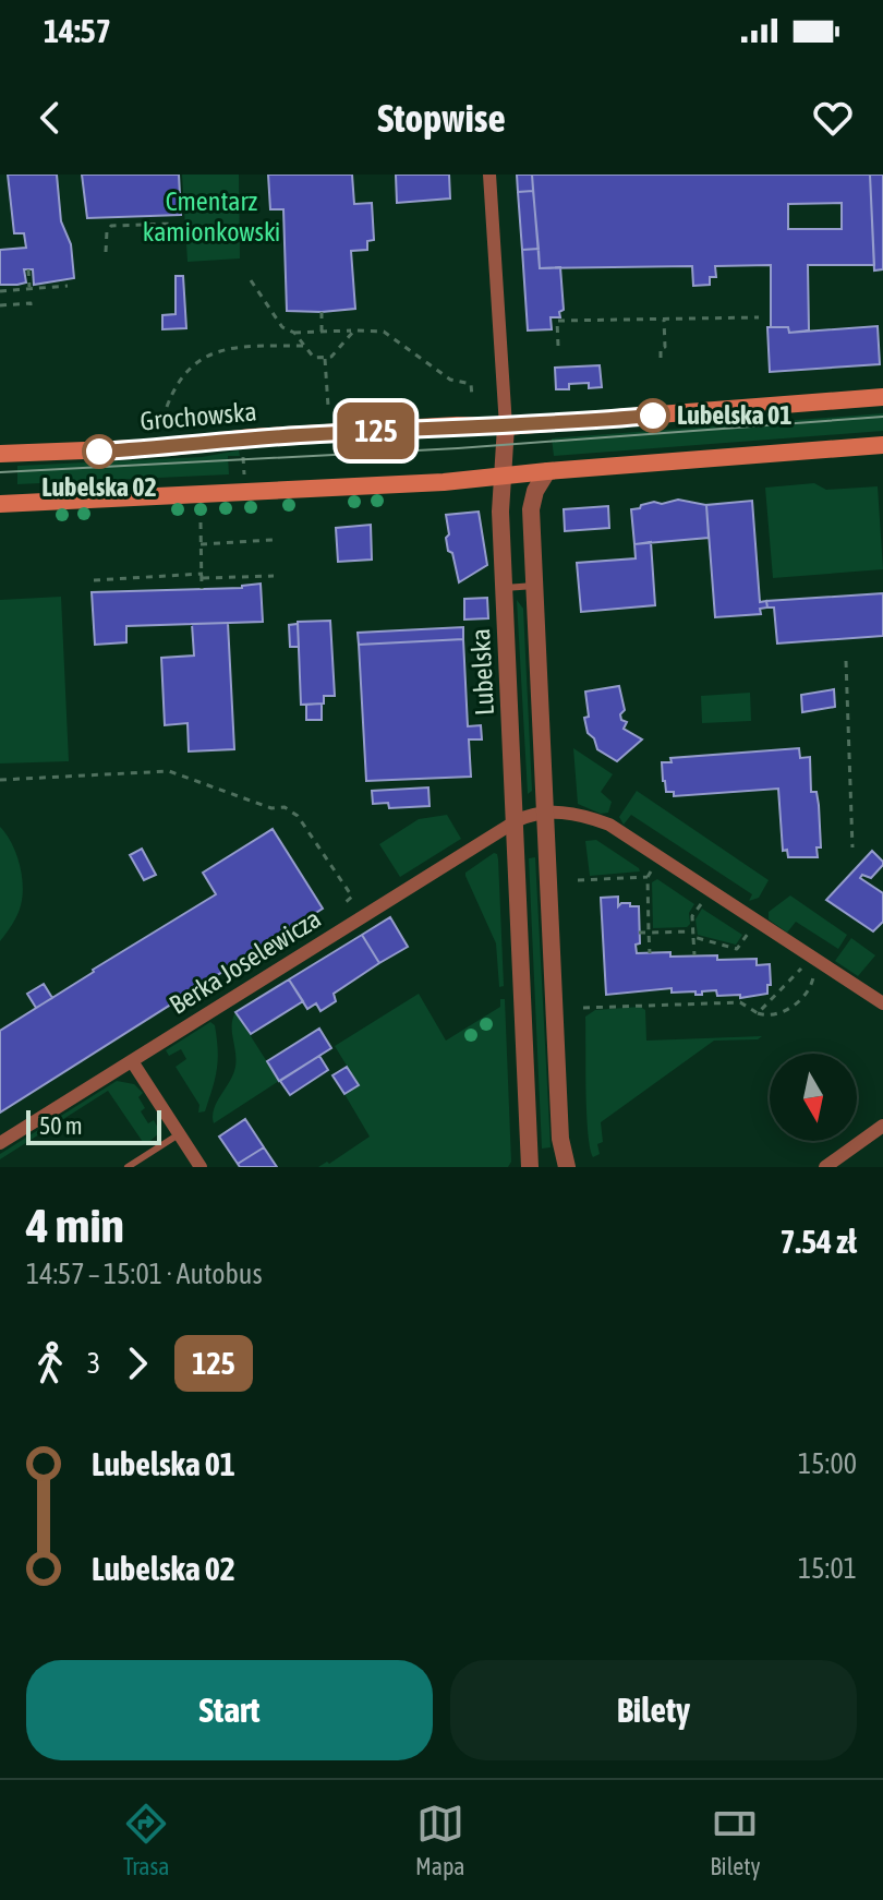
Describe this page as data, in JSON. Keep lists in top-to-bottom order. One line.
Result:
{"streets":{"main road":["Grochowska"],"street":["Lubelska","Berka Joselewicza"]},"crossings":[["Grochowska","Lubelska"],["Lubelska","Berka Joselewicza"]],"parks":["Cmentarz kamionkowski"],"places":["Lubelska 01","Lubelska 02"],"lines":["bus line 125"],"scale_bar":"50 m","north":"bottom","page":{"status":"14:57","header":"Stopwise","on_map":"125","scale":"50 m","heading":["4 min","14:57 – 15:01 · Autobus","7.54 zł"],"legs":["3","125"],"list":[{"name":"Lubelska 01","value":"15:00"},{"name":"Lubelska 02","value":"15:01"}],"buttons":["Start","Bilety"],"tabs":["Trasa","Mapa","Bilety"]}}
